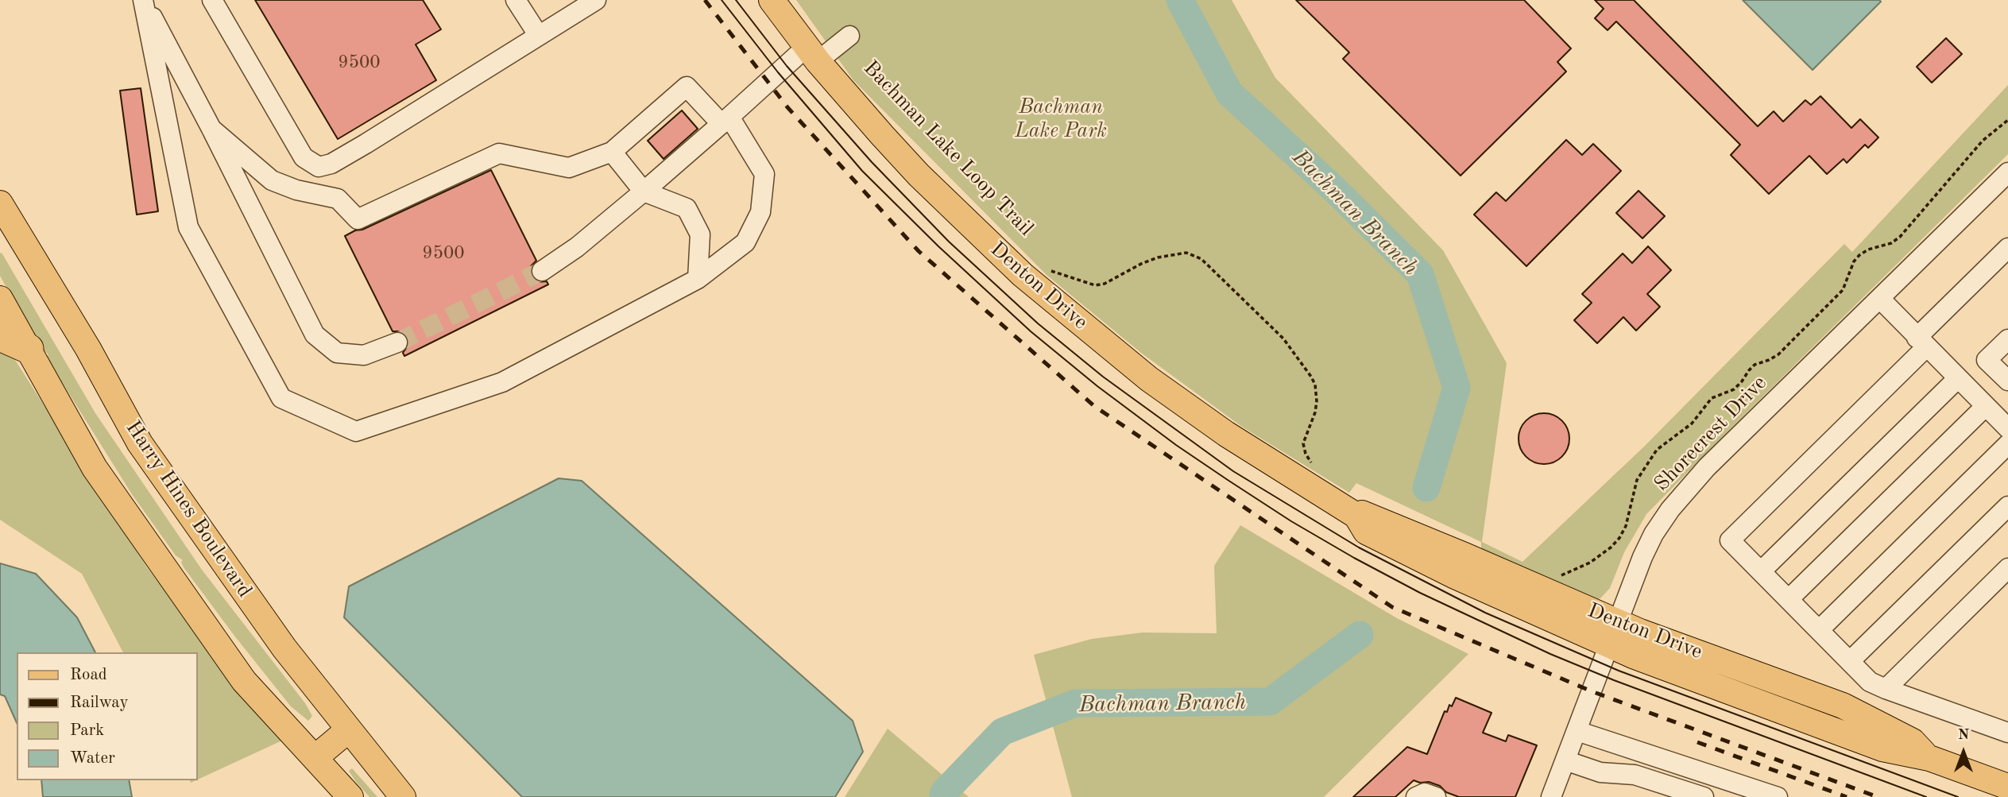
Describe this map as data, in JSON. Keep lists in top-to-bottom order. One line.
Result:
{"streets":{"main road":["Denton Drive","Harry Hines Boulevard"],"street":["Shorecrest Drive"]},"crossings":[["Denton Drive","Shorecrest Drive"]],"water":["Bachman Branch"],"parks":["Bachman Lake Park"],"house_numbers":["9500","9500"],"legend":["Road","Railway","Park","Water"],"north":"top"}
